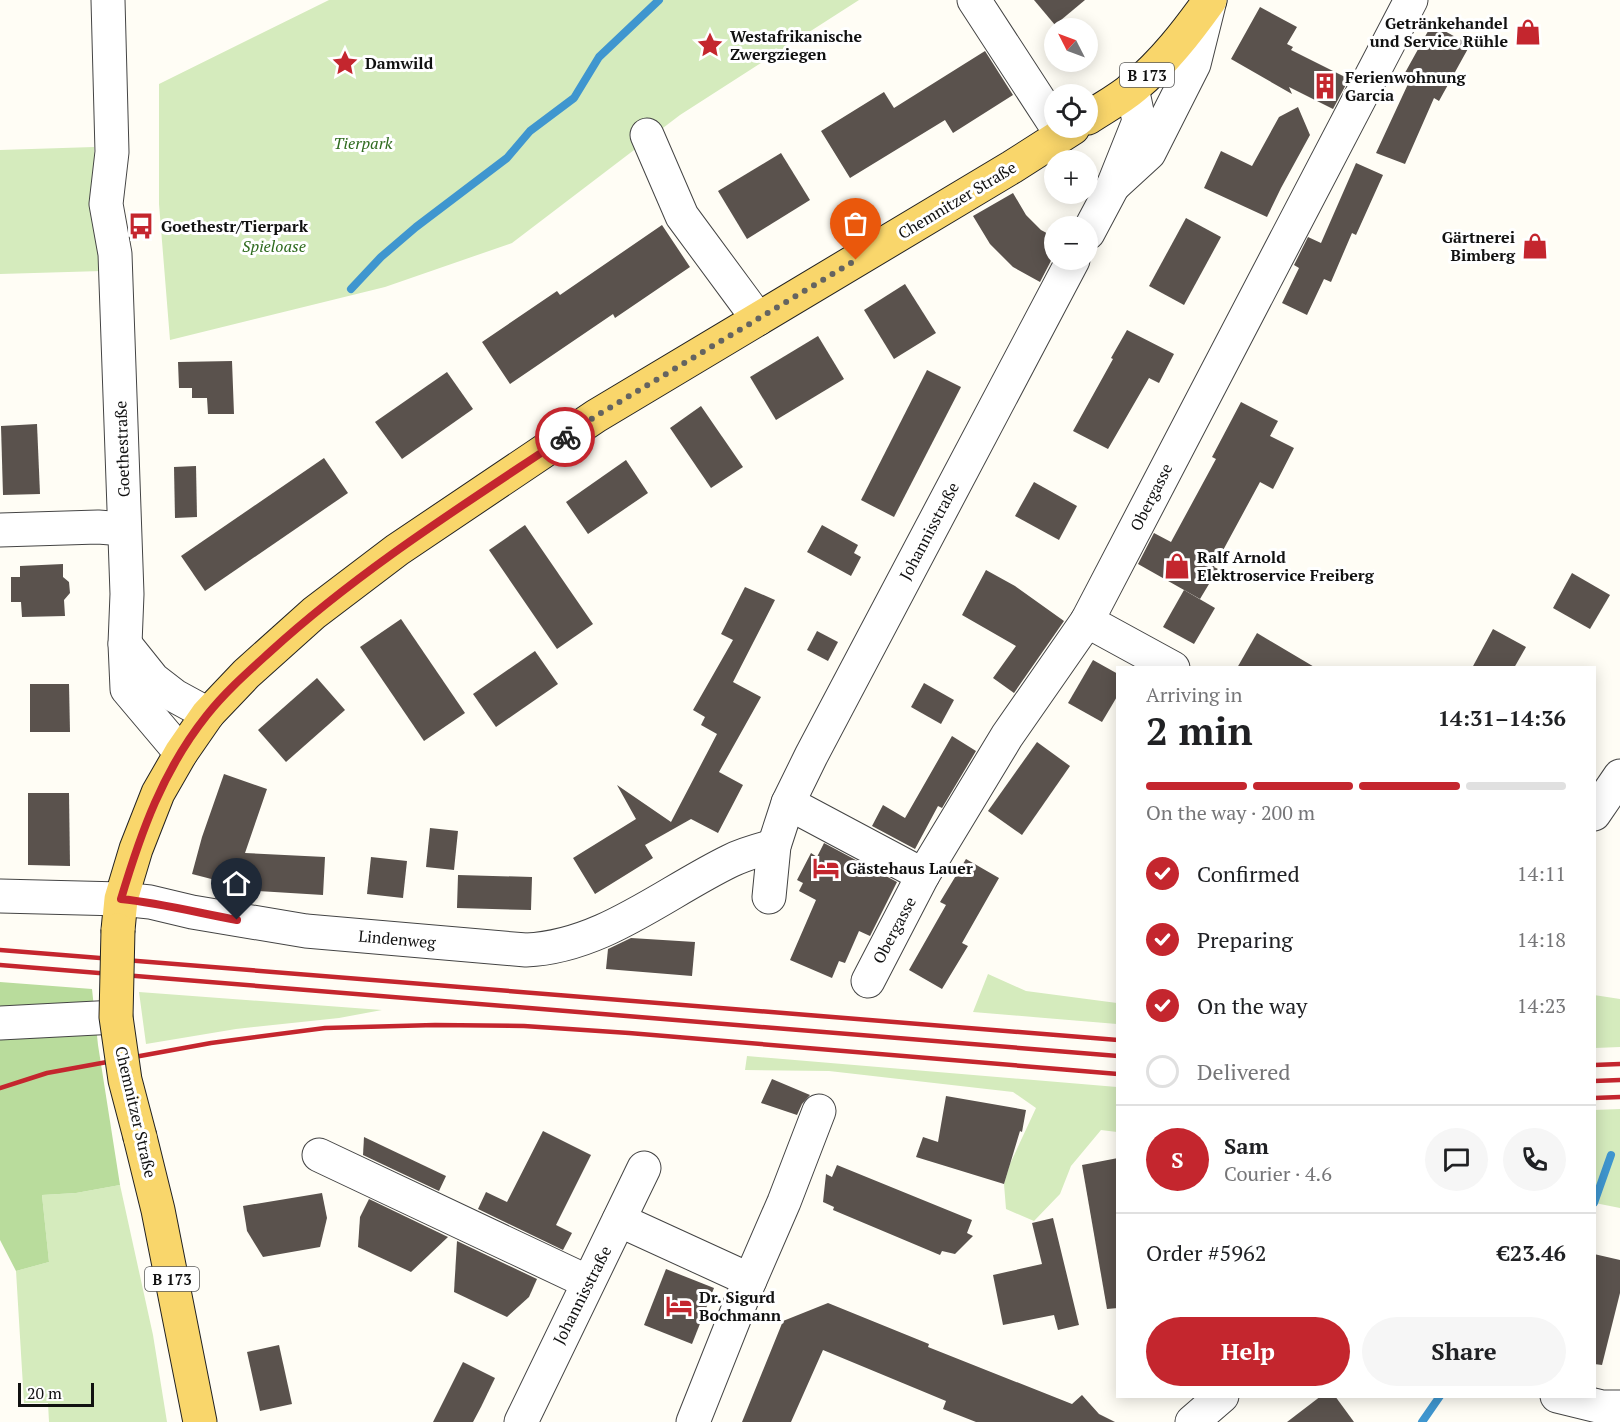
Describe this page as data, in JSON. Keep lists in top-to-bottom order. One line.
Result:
{"streets":{"main road":["B 173","Chemnitzer Straße"],"street":["Goethestraße","Obergasse","Johannisstraße","Lindenweg"]},"crossings":[["Chemnitzer Straße","Goethestraße"],["Chemnitzer Straße","Lindenweg"],["Johannisstraße","Lindenweg"]],"parks":["Tierpark","Spieloase"],"places":{"shop":["Getränkehandel und Service Rühle","Gärtnerei Bimberg","Ralf Arnold Elektroservice Freiberg"],"place":["Westafrikanische Zwergziegen","Damwild"],"building":["Ferienwohnung Garcia"],"bus stop":["Goethestr/Tierpark"],"hotel":["Gästehaus Lauer","Dr. Sigurd Bochmann"]},"scale_bar":"20 m","north":"top left","page":{"map_buttons":["+","−"],"heading":["2 min","Arriving in","14:31–14:36"],"panel":["Sam","Courier · 4.6","Order #5962","€23.46"],"bar":"On the way · 200 m","list":[["Confirmed","14:11"],["Preparing","14:18"],["On the way","14:23"],"Delivered"],"round":"S","buttons":["Help","Share"],"scale":"20 m"}}
